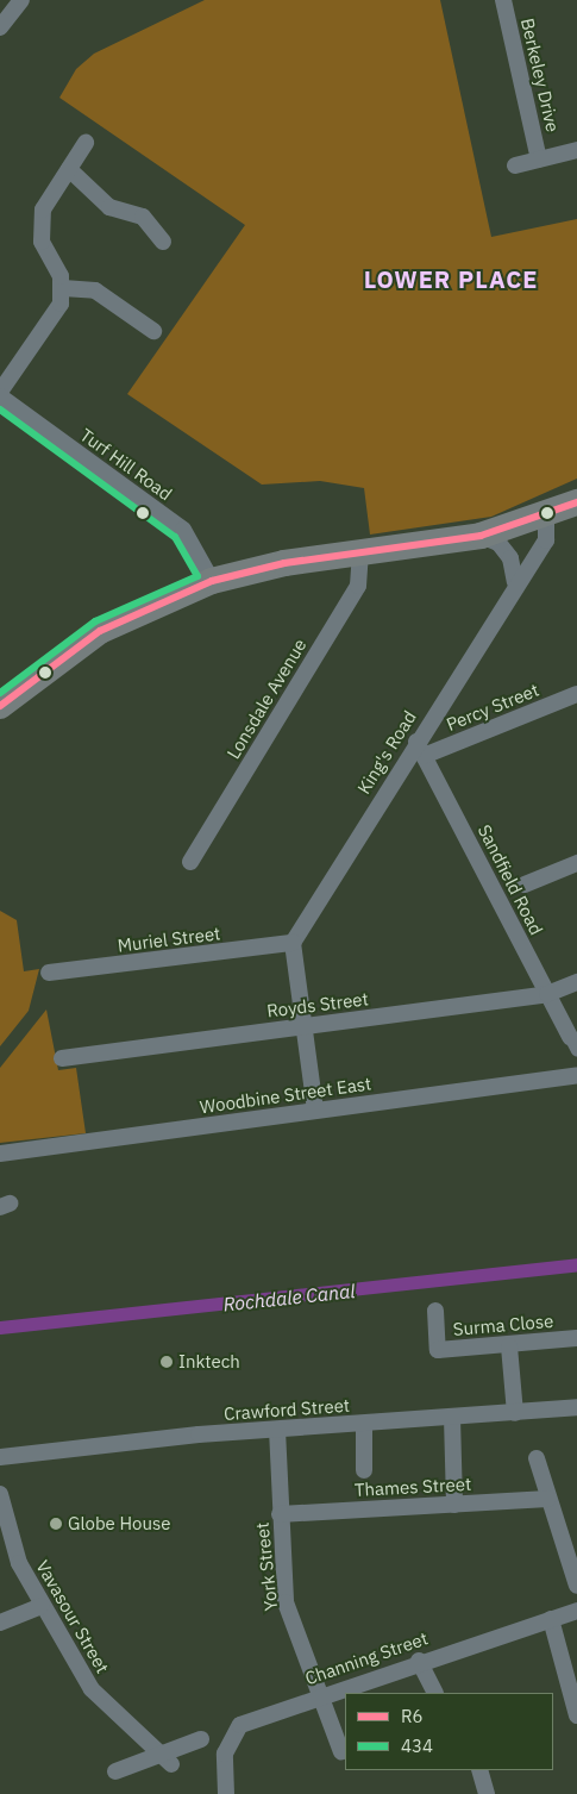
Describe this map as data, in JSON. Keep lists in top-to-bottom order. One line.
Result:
{"streets":{"street":["Berkeley Drive","Turf Hill Road","Lonsdale Avenue","Percy Street","King's Road","Sandfield Road","Muriel Street","Royds Street","Woodbine Street East","Surma Close","Crawford Street","Thames Street","York Street","Vavasour Street","Channing Street"]},"crossings":[["Percy Street","Sandfield Road"],["King's Road","Sandfield Road"],["King's Road","Muriel Street"],["Sandfield Road","Royds Street"],["Crawford Street","York Street"],["Thames Street","York Street"],["York Street","Channing Street"]],"districts":["LOWER PLACE"],"water":["Rochdale Canal"],"places":["Inktech","Globe House"],"lines":["transit line 434","transit line R6"],"legend":["R6","434"]}
